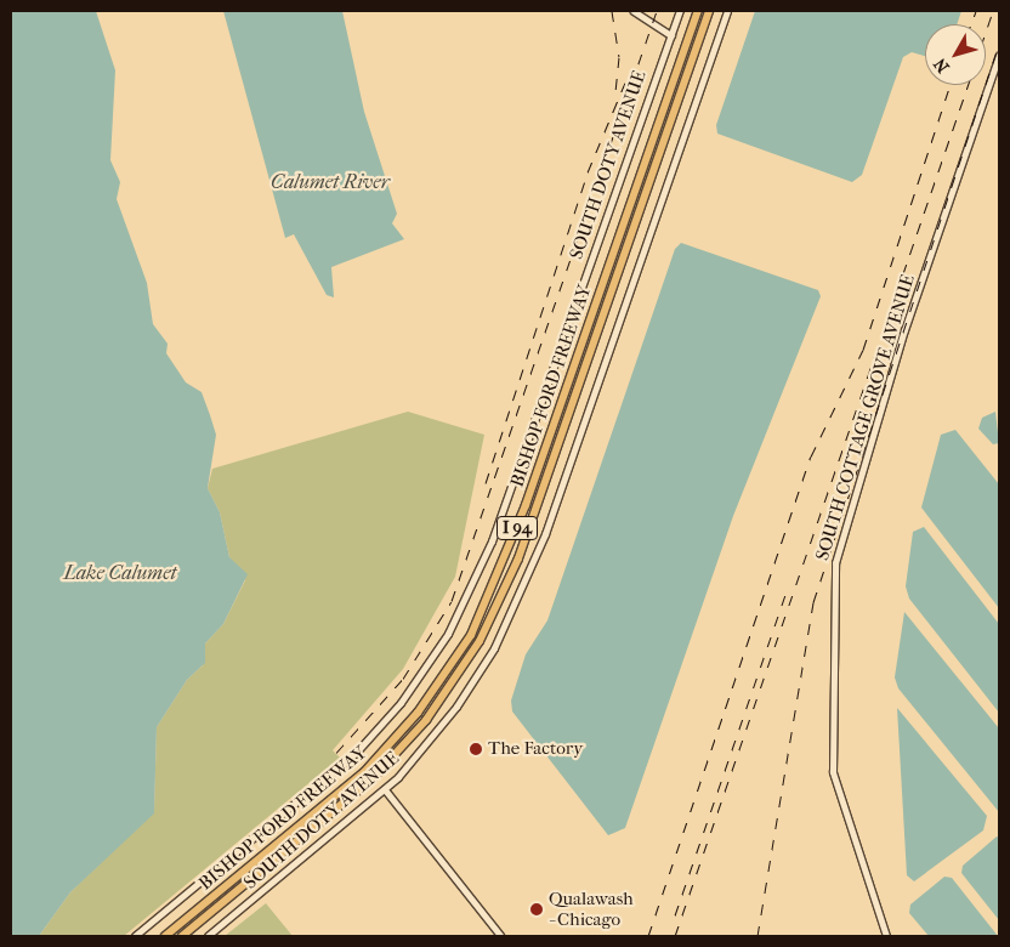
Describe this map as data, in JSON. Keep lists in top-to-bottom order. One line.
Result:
{"streets":{"highway":["BISHOP FORD FREEWAY","I 94"],"street":["SOUTH DOTY AVENUE","SOUTH COTTAGE GROVE AVENUE"]},"water":["Calumet River","Lake Calumet"],"places":["The Factory","Qualawash - Chicago"],"north":"bottom left"}
